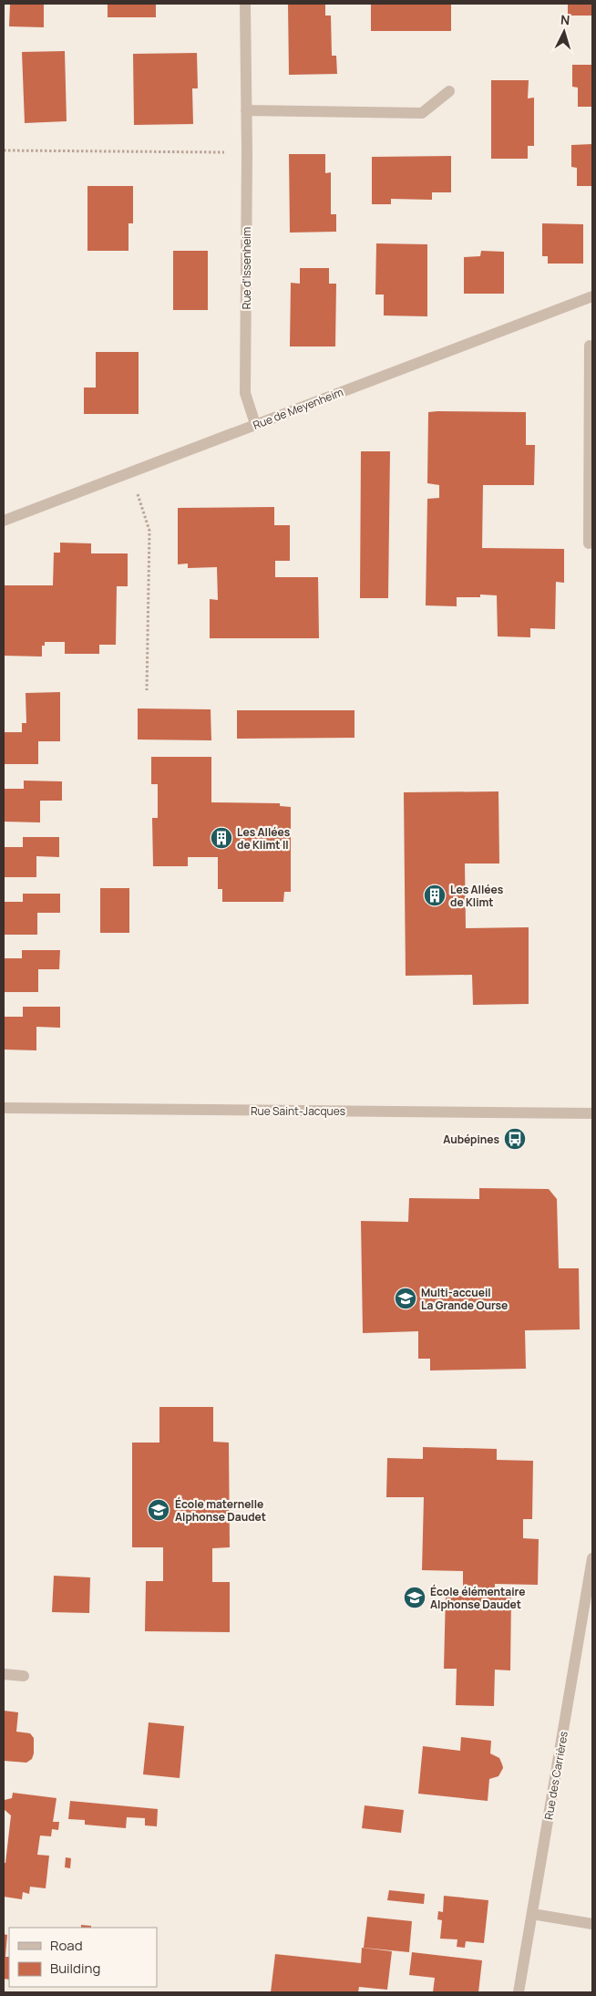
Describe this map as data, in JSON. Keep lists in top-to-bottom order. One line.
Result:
{"streets":{"street":["Rue d'Issenheim","Rue de Meyenheim","Rue Saint-Jacques","Rue des Carrières"]},"crossings":[["Rue d'Issenheim","Rue de Meyenheim"]],"places":{"building":["Les Allées de Klimt II","Les Allées de Klimt"],"bus stop":["Aubépines"],"school or university":["Multi-accueil La Grande Ourse","École maternelle Alphonse Daudet","École élémentaire Alphonse Daudet"]},"legend":["Road","Building"],"north":"top"}
